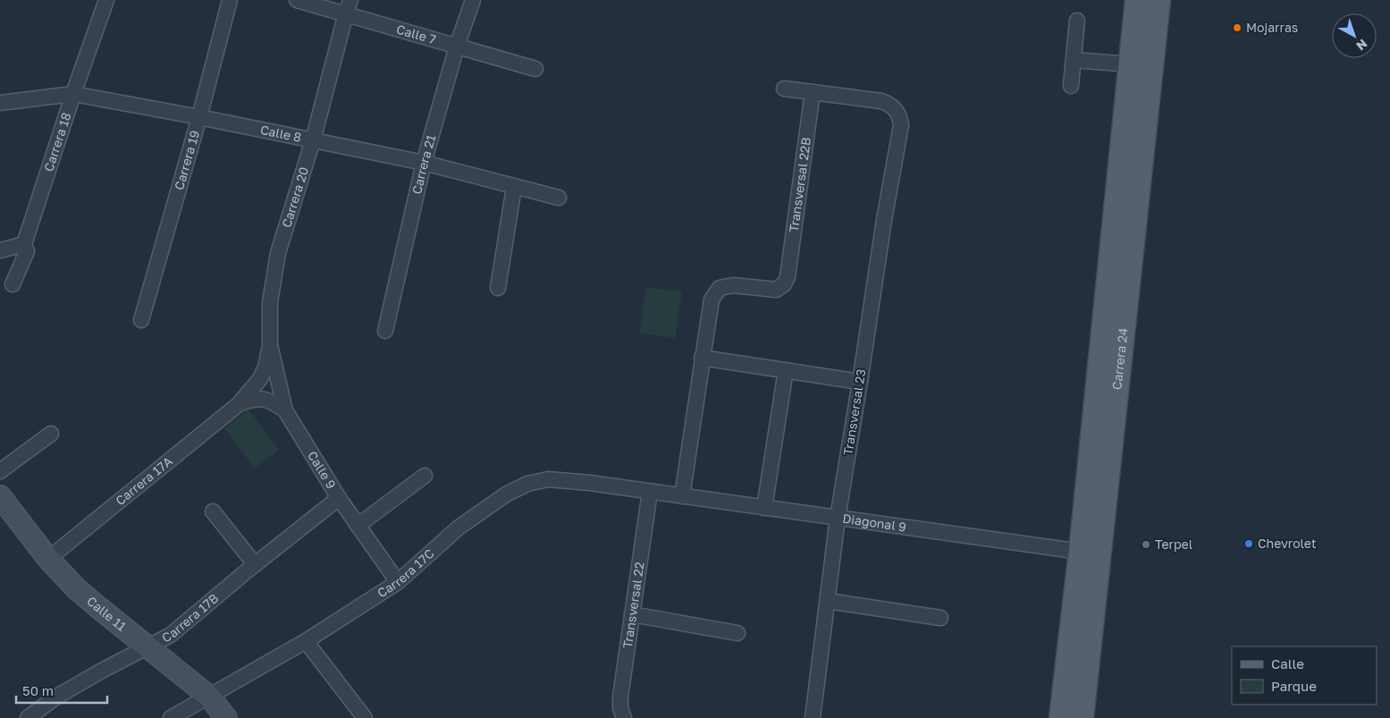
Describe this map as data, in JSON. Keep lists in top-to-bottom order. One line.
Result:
{"streets":{"main road":["Carrera 24"],"street":["Calle 7","Calle 8","Carrera 18","Carrera 19","Carrera 21","Transversal 22B","Carrera 20","Transversal 23","Calle 9","Carrera 17A","Diagonal 9","Carrera 17C","Transversal 22","Calle 11","Carrera 17B"]},"crossings":[["Calle 7","Carrera 21"],["Calle 7","Carrera 20"],["Calle 8","Carrera 18"],["Calle 8","Carrera 19"],["Calle 8","Carrera 21"],["Calle 8","Carrera 20"],["Transversal 22B","Transversal 23"],["Carrera 20","Calle 9"],["Carrera 20","Carrera 17A"],["Carrera 24","Diagonal 9"],["Transversal 23","Diagonal 9"],["Calle 9","Carrera 17A"],["Calle 9","Carrera 17C"],["Calle 9","Carrera 17B"],["Carrera 17A","Calle 11"],["Diagonal 9","Carrera 17C"],["Diagonal 9","Transversal 22"],["Carrera 17C","Transversal 22"],["Carrera 17C","Calle 11"],["Calle 11","Carrera 17B"]],"places":["Mojarras","Chevrolet","Terpel"],"legend":["Calle","Parque"],"scale_bar":"50 m","north":"bottom right"}
